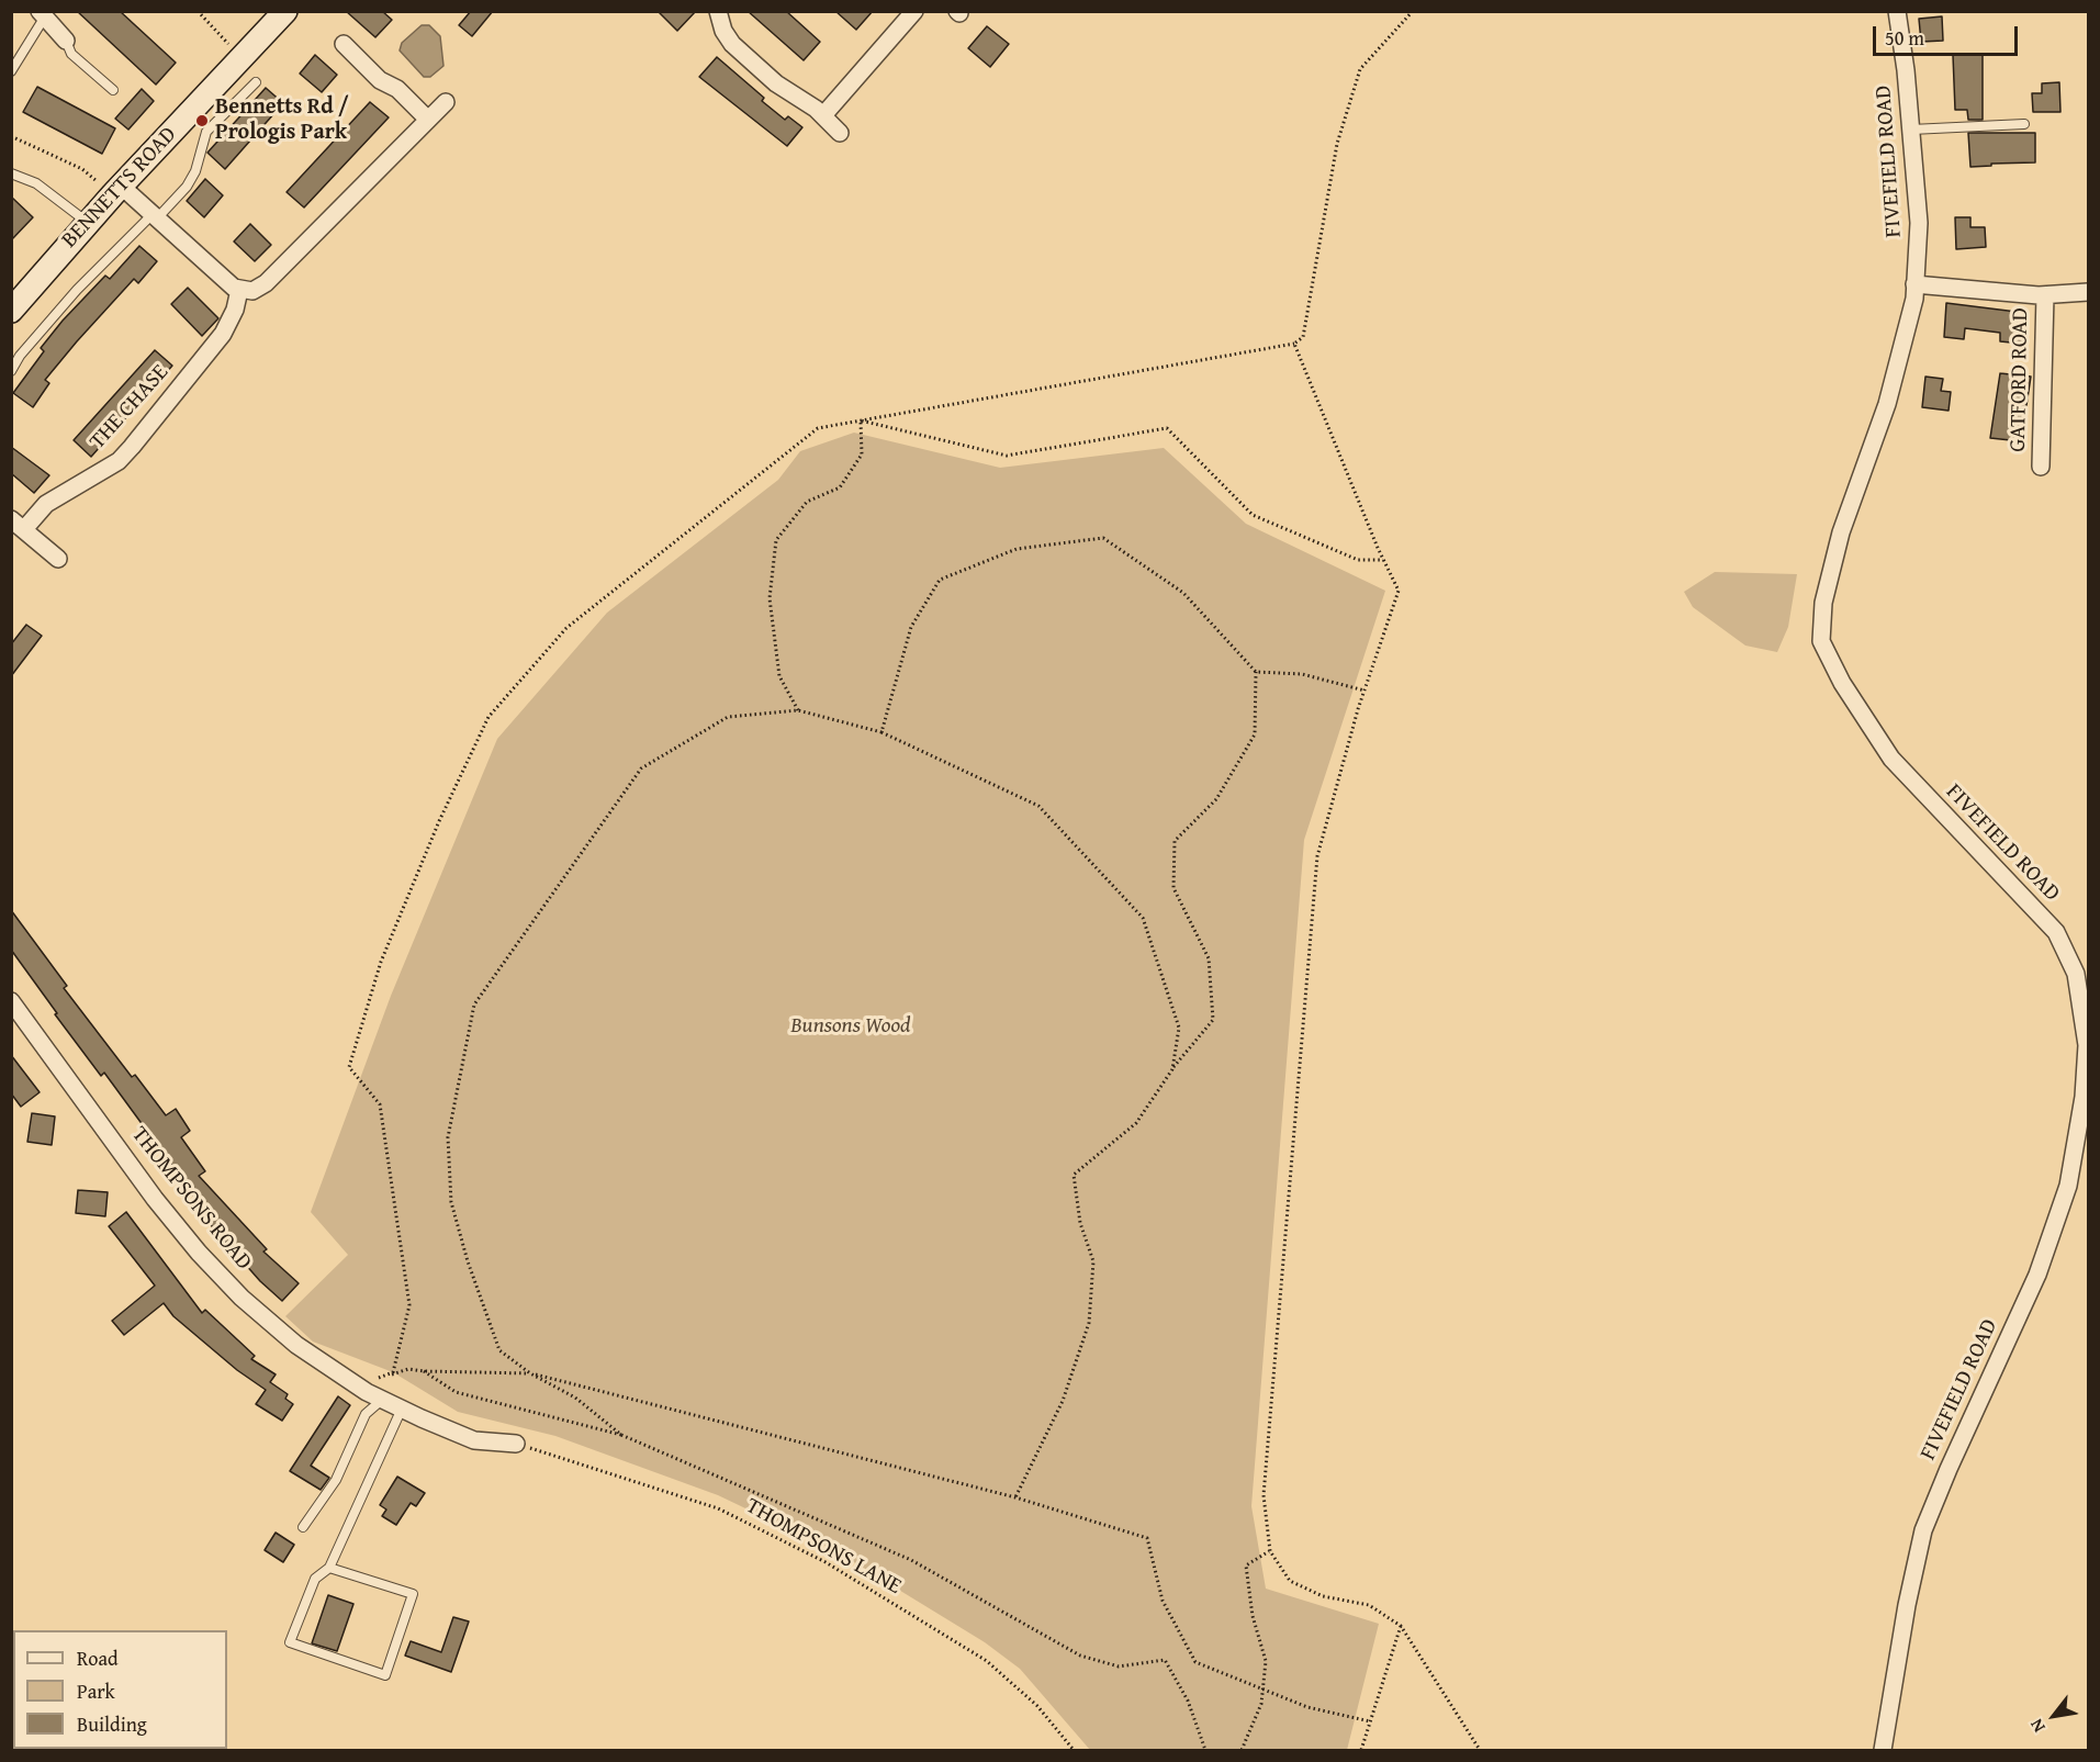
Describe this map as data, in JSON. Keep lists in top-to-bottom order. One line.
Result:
{"streets":{"street":["FIVEFIELD ROAD","BENNETTS ROAD","GATFORD ROAD","THE CHASE","THOMPSONS ROAD"],"path":["THOMPSONS LANE"]},"crossings":[["THOMPSONS ROAD","THOMPSONS LANE"]],"parks":["Bunsons Wood"],"places":["Bennetts Rd / Prologis Park"],"legend":["Road","Park","Building"],"scale_bar":"50 m","north":"bottom left"}
